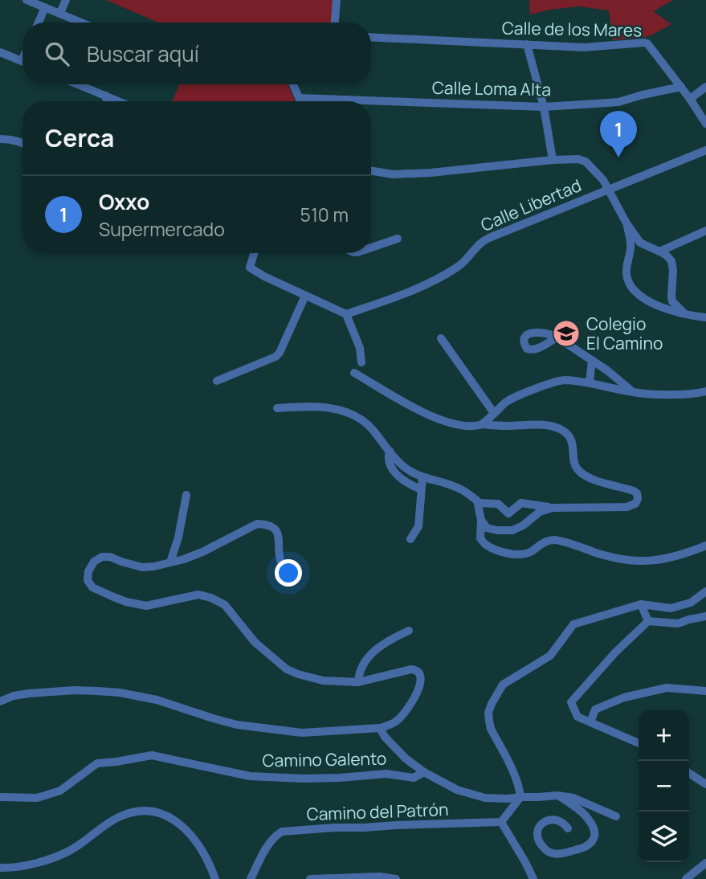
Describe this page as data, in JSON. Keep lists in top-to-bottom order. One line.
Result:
{"streets":{"street":["Calle de los Mares","Calle Loma Alta","Calle Libertad","Camino Galento","Camino del Patrón"]},"crossings":[["Calle de los Mares","Calle Loma Alta"]],"places":{"school or university":["Colegio El Camino"]},"page":{"search":"Buscar aquí","heading":"Cerca","pins":"1","list":[{"mark":"1","name":"Oxxo","note":"Supermercado","value":"510 m"}],"map_buttons":["+","−"]}}
